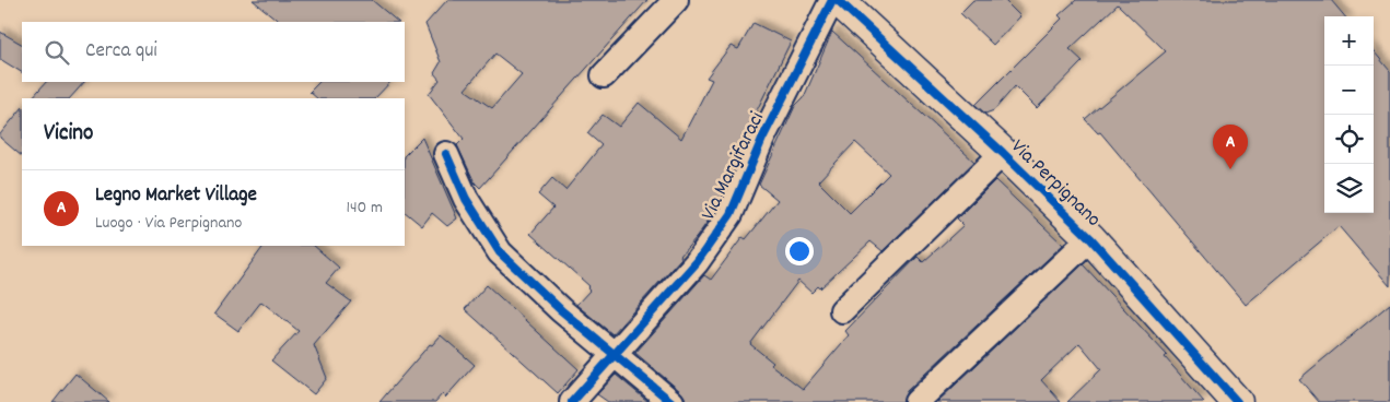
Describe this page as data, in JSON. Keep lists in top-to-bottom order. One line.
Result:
{"streets":{"street":["Via Margifaraci","Via Perpignano"]},"page":{"map_buttons":["+","−"],"search":"Cerca qui","heading":"Vicino","pins":"A","list":[{"mark":"A","name":"Legno Market Village","note":"Luogo · Via Perpignano","value":"140 m"}]}}
